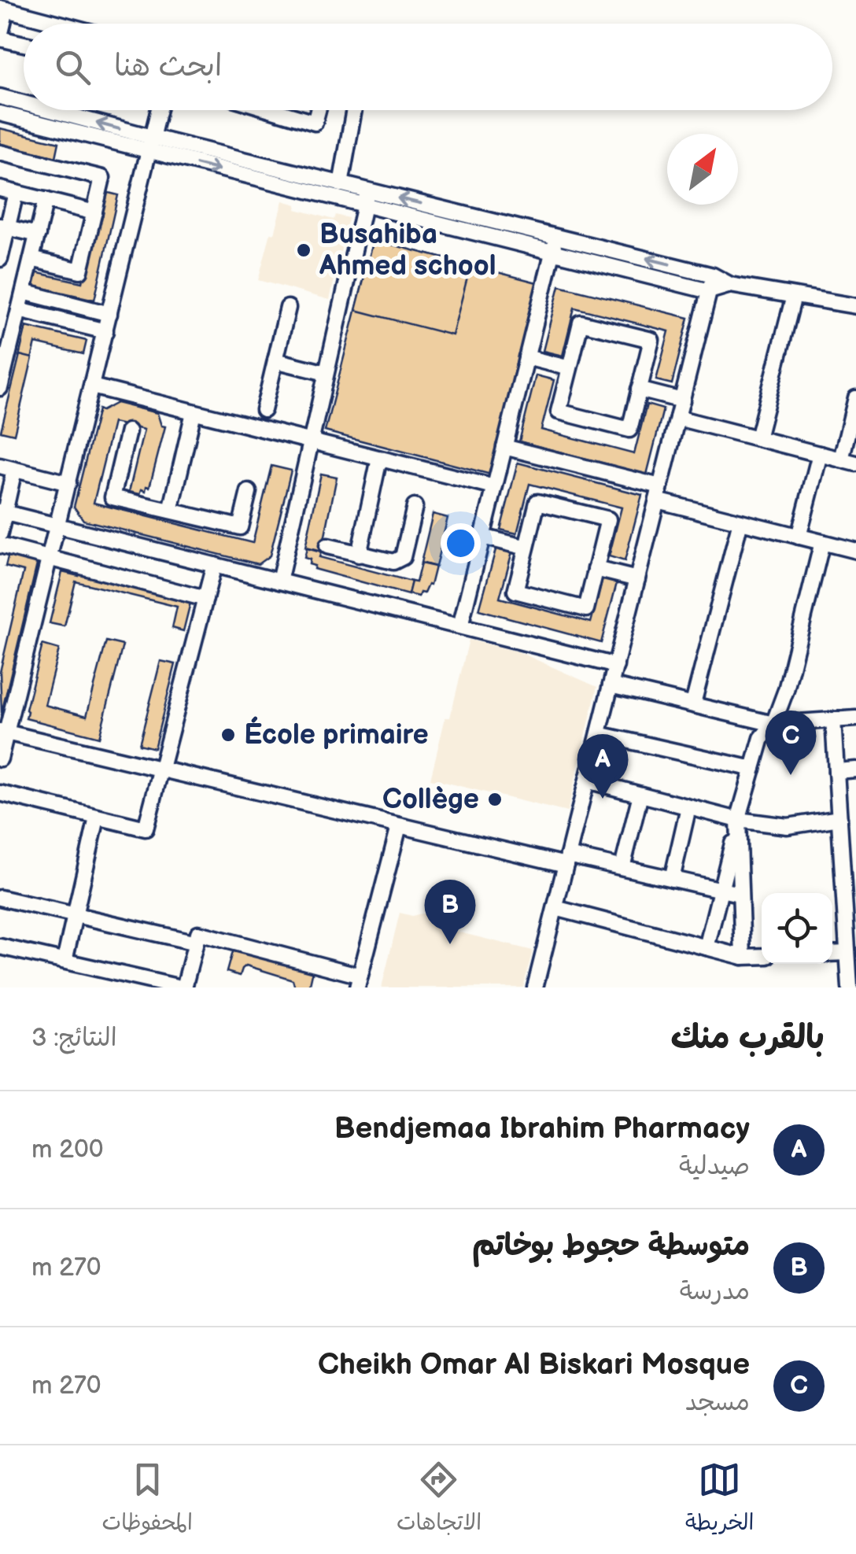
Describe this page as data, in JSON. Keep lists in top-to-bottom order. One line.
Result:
{"places":["Busahiba Ahmed school","École primaire","Collège"],"north":"top right","page":{"search":"ابحث هنا","pins":["C","A","B"],"heading":["بالقرب منك","النتائج: 3"],"list":[{"mark":"A","name":"Bendjemaa Ibrahim Pharmacy","note":"صيدلية","value":"200 m"},{"mark":"B","name":"متوسطة حجوط بوخاتم","note":"مدرسة","value":"270 m"},{"mark":"C","name":"Cheikh Omar Al Biskari Mosque","note":"مسجد","value":"270 m"}],"nav":["الخريطة","الاتجاهات","المحفوظات"]}}
